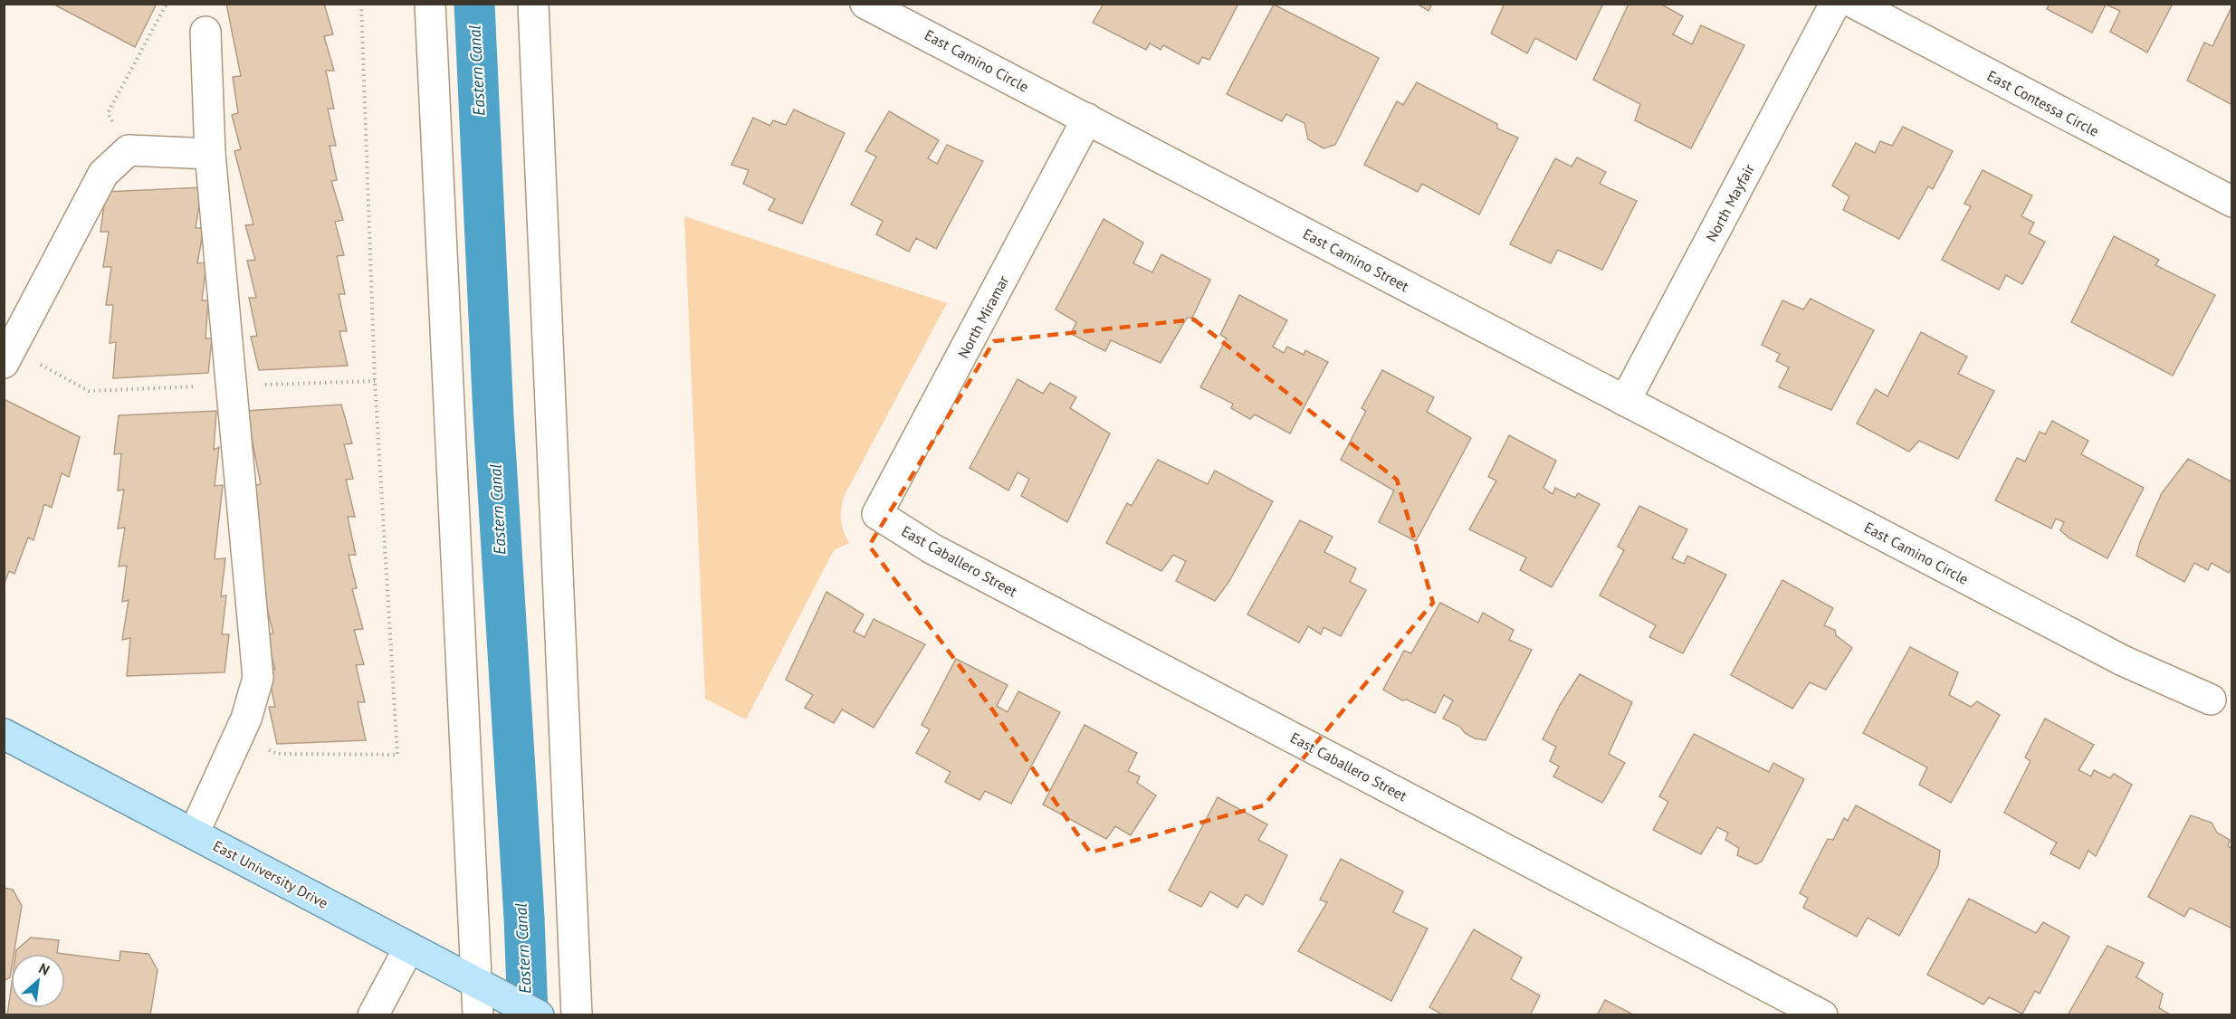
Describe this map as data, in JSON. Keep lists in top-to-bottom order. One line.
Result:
{"streets":{"main road":["East University Drive"],"street":["East Camino Circle","East Contessa Circle","North Mayfair","East Camino Street","North Miramar","East Caballero Street"]},"crossings":[["East Camino Circle","North Mayfair"],["East Camino Circle","East Camino Street"],["East Camino Circle","North Miramar"],["North Mayfair","East Camino Street"],["East Camino Street","North Miramar"],["North Miramar","East Caballero Street"]],"water":["Eastern Canal"],"north":"top right"}
